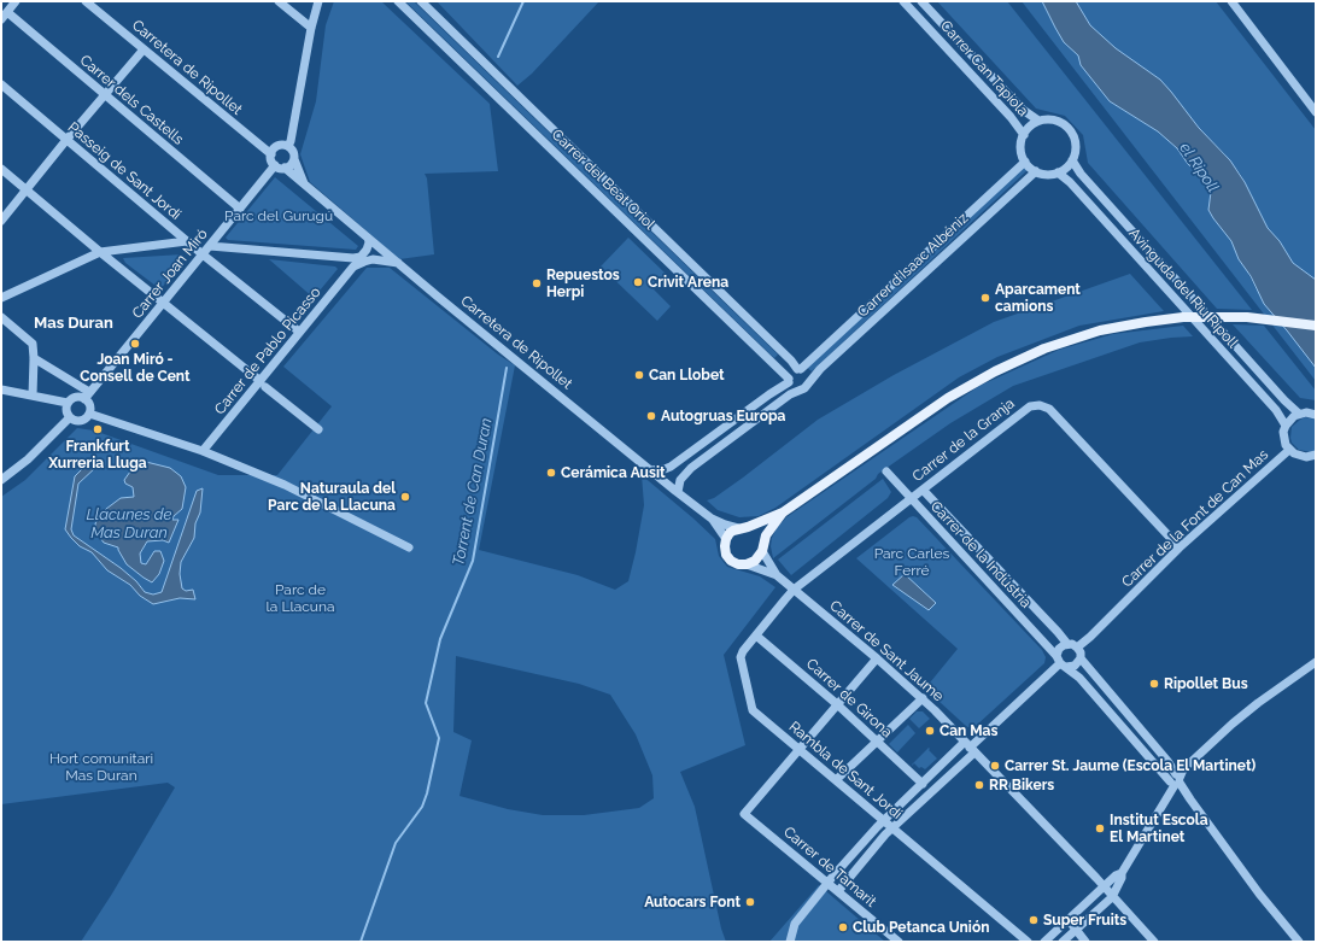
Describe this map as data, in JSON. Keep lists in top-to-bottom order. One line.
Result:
{"streets":{"street":["Carretera de Ripollet","Carrer Can Tapiola","Carrer dels Castells","Passeig de Sant Jordi","Carrer del Beat Oriol","Carrer d'Isaac Albéniz","Carrer Joan Miró","Avinguda del Riu Ripoll","Carrer de Pablo Picasso","Carrer de la Granja","Carrer de la Font de Can Mas","Carrer de la Indústria","Carrer de Sant Jaume","Carrer de Girona","Rambla de Sant Jordi","Carrer de Tamarit"]},"crossings":[["Carretera de Ripollet","Carrer d'Isaac Albéniz"],["Carretera de Ripollet","Carrer Joan Miró"],["Carretera de Ripollet","Carrer de Pablo Picasso"],["Carretera de Ripollet","Carrer de Sant Jaume"],["Carrer Can Tapiola","Carrer d'Isaac Albéniz"],["Carrer Can Tapiola","Avinguda del Riu Ripoll"],["Carrer dels Castells","Carrer Joan Miró"],["Passeig de Sant Jordi","Carrer Joan Miró"],["Passeig de Sant Jordi","Carrer de Pablo Picasso"],["Carrer del Beat Oriol","Carrer d'Isaac Albéniz"],["Carrer d'Isaac Albéniz","Avinguda del Riu Ripoll"],["Carrer de la Granja","Carrer de la Font de Can Mas"],["Carrer de la Granja","Carrer de la Indústria"],["Carrer de la Granja","Carrer de Sant Jaume"],["Carrer de la Granja","Rambla de Sant Jordi"],["Carrer de la Font de Can Mas","Carrer de la Indústria"],["Carrer de Sant Jaume","Rambla de Sant Jordi"],["Carrer de Girona","Rambla de Sant Jordi"],["Rambla de Sant Jordi","Carrer de Tamarit"]],"districts":["Mas Duran"],"water":["el Ripoll","Torrent de Can Duran","Llacunes de Mas Duran"],"parks":["Parc del Gurugú","Parc Carles Ferré","Parc de la Llacuna","Hort comunitari Mas Duran"],"places":["Crivit Arena","Repuestos Herpi","Aparcament camions","Joan Miró - Consell de Cent","Can Llobet","Autogruas Europa","Frankfurt Xurreria Lluga","Cerámica Ausit","Naturaula del Parc de la Llacuna","Ripollet Bus","Can Mas","Carrer St. Jaume (Escola El Martinet)","RR Bikers","Institut Escola El Martinet","Autocars Font","Super Fruits","Club Petanca Unión"]}
